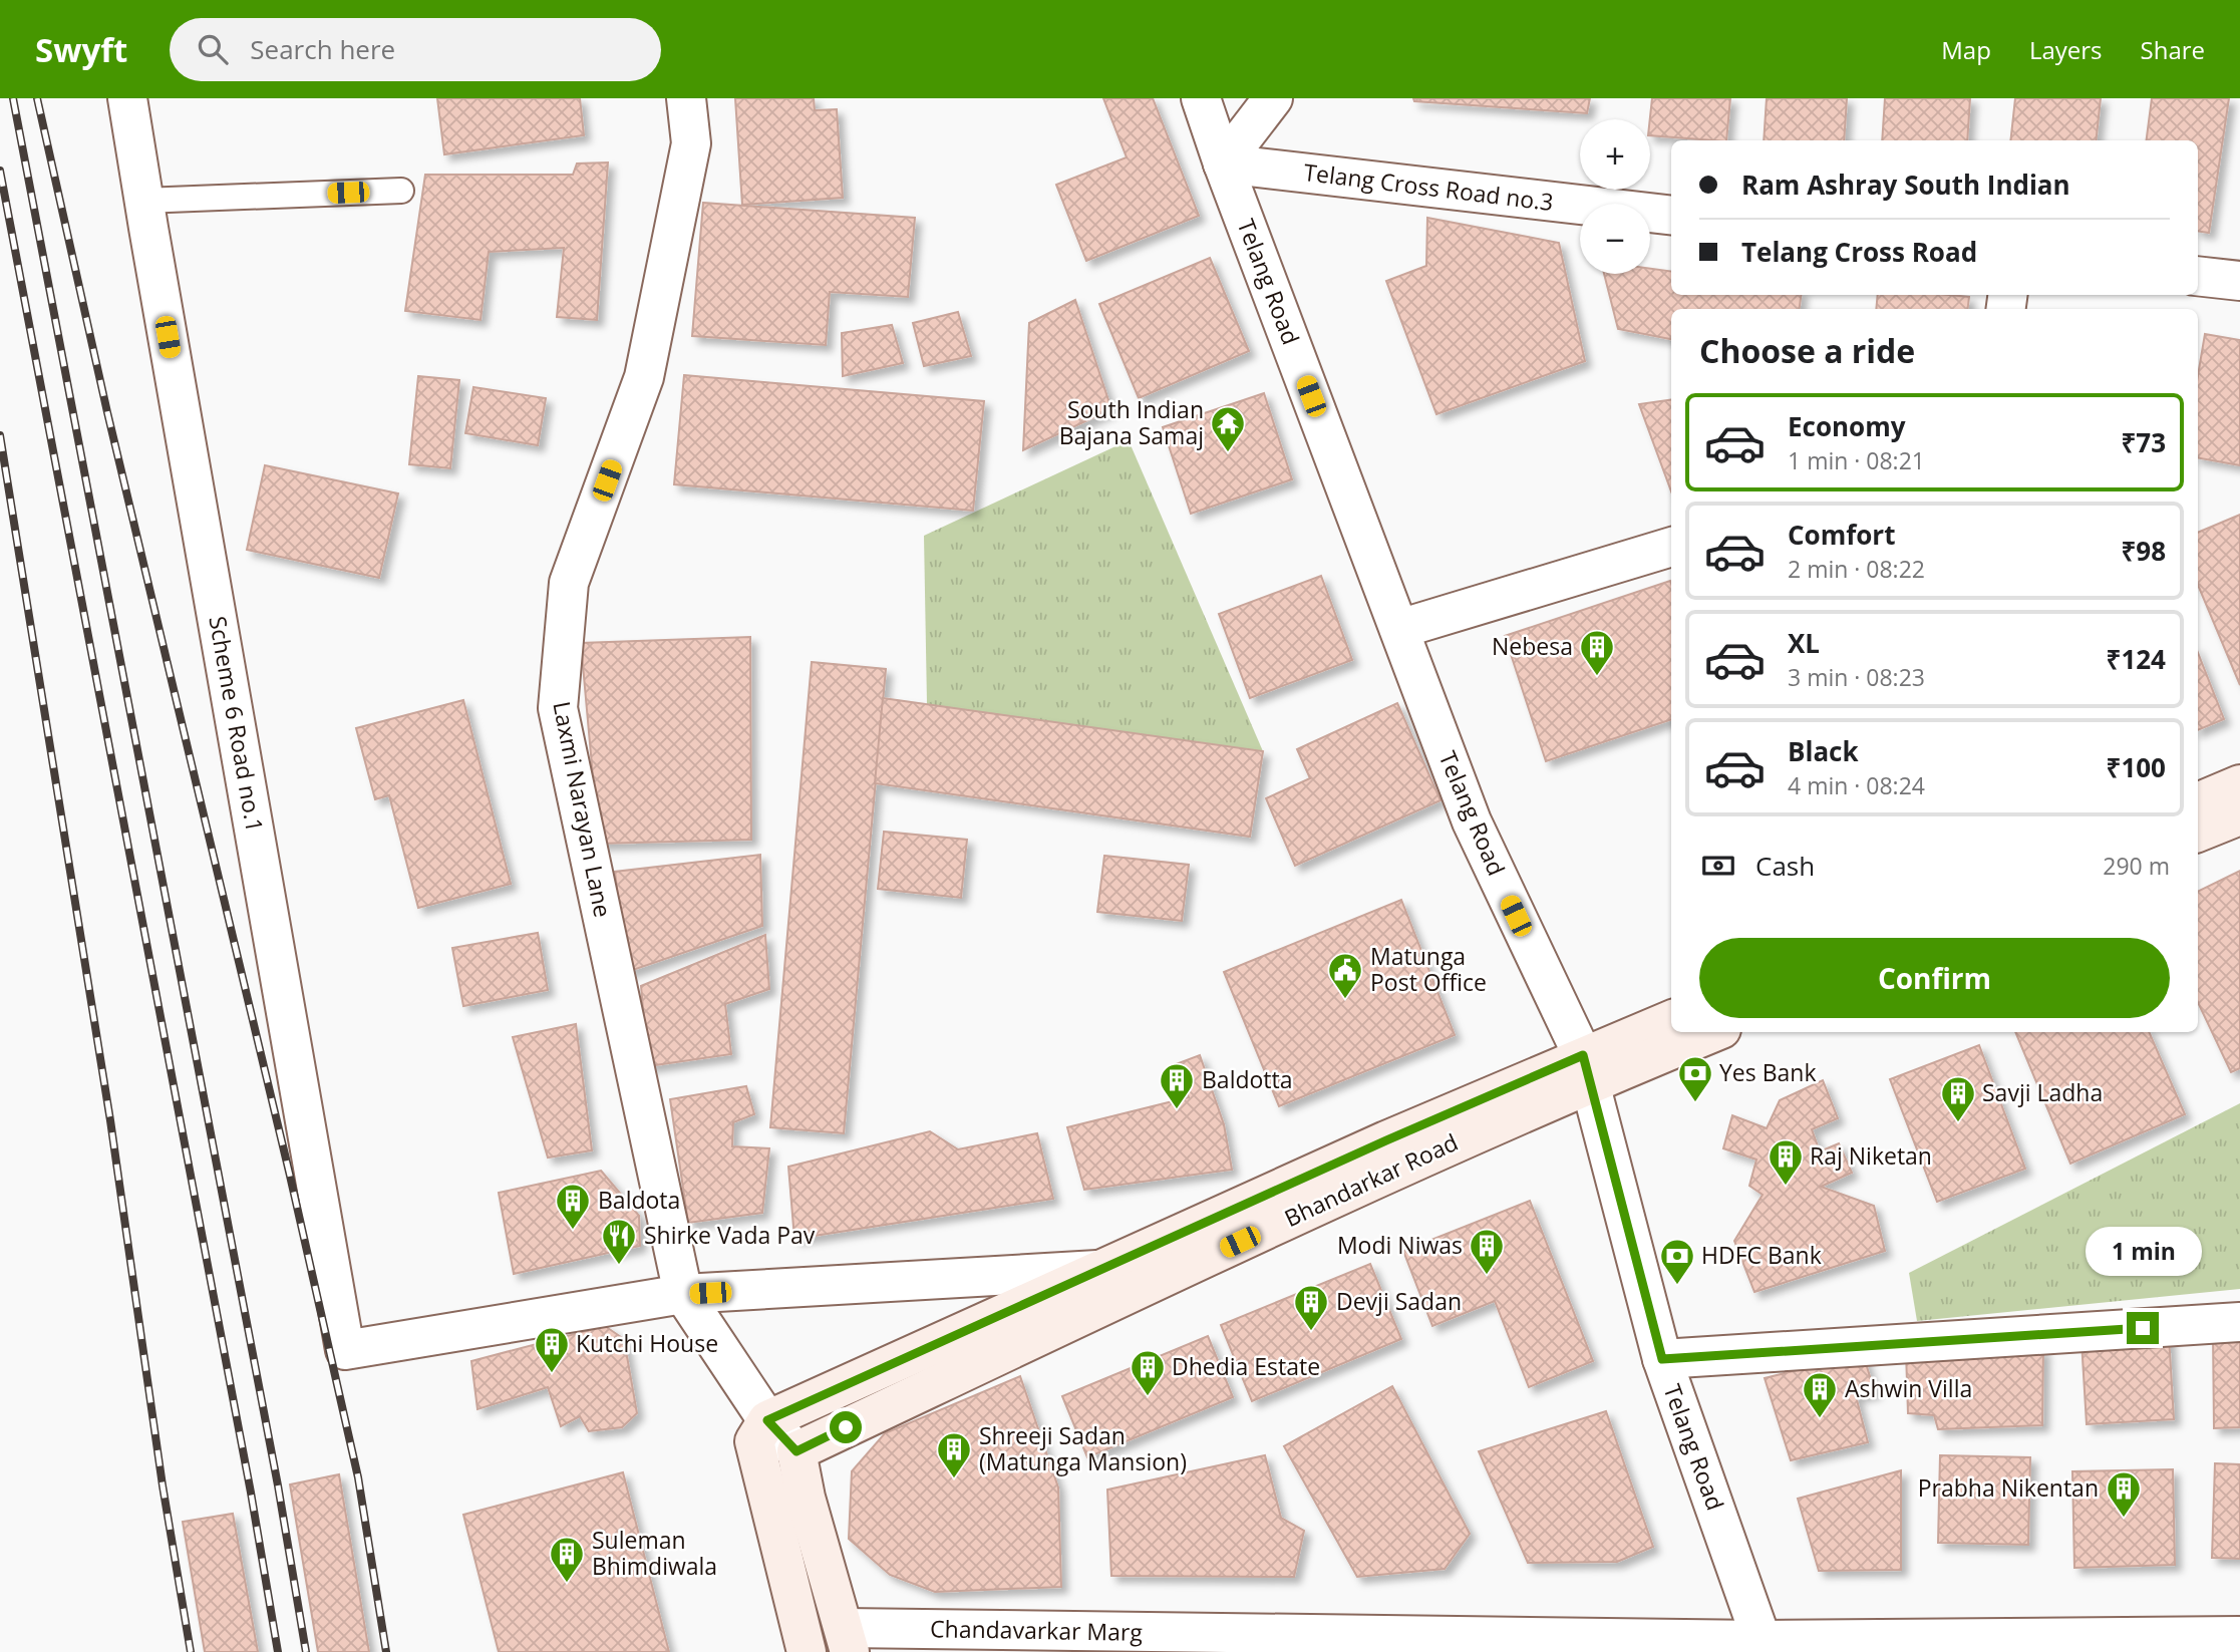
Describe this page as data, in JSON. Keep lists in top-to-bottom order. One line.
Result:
{"streets":{"street":["Telang Cross Road no.3","Telang Road","Scheme 6 Road no.1","Laxmi Narayan Lane","Bhandarkar Road","Chandavarkar Marg"]},"crossings":[["Telang Cross Road no.3","Telang Road"],["Telang Road","Bhandarkar Road"],["Telang Road","Chandavarkar Marg"],["Scheme 6 Road no.1","Laxmi Narayan Lane"],["Laxmi Narayan Lane","Bhandarkar Road"]],"places":{"temple":["South Indian Bajana Samaj"],"building":["Nebesa","Baldotta","Savji Ladha","Raj Niketan","Baldota","Modi Niwas","Devji Sadan","Kutchi House","Dhedia Estate","Ashwin Villa","Shreeji Sadan (Matunga Mansion)","Prabha Nikentan","Suleman Bhimdiwala"],"public building":["Matunga Post Office"],"bank":["Yes Bank","HDFC Bank"],"restaurant":["Shirke Vada Pav"]},"page":{"header":"Swyft","search":"Search here","nav":["Map","Layers","Share"],"map_buttons":["+","−"],"banner":["Ram Ashray South Indian","Telang Cross Road"],"heading":"Choose a ride","list":[{"name":"Economy","note":"1 min · 08:21","value":"₹73"},{"name":"Comfort","note":"2 min · 08:22","value":"₹98"},{"name":"XL","note":"3 min · 08:23","value":"₹124"},{"name":"Black","note":"4 min · 08:24","value":"₹100"}],"pay":["Cash","290 m"],"buttons":"Confirm","bubble":"1 min"}}
